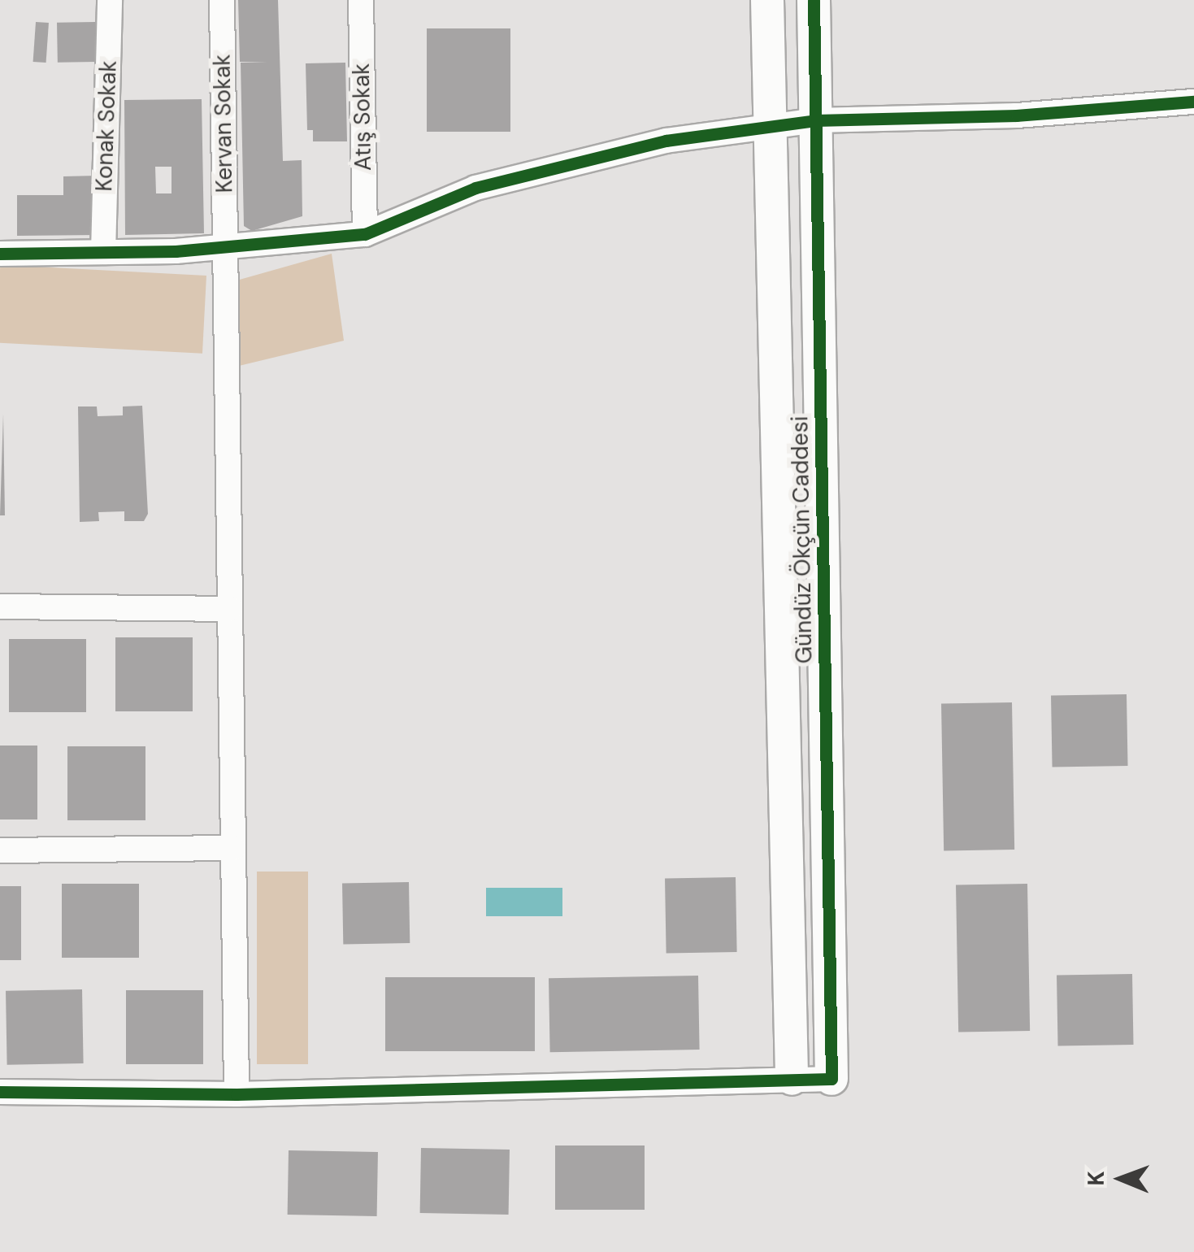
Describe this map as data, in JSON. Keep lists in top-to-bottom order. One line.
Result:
{"streets":{"street":["Atış Sokak","Kervan Sokak","Konak Sokak","Gündüz Ökçün Caddesi"]},"north":"left"}
